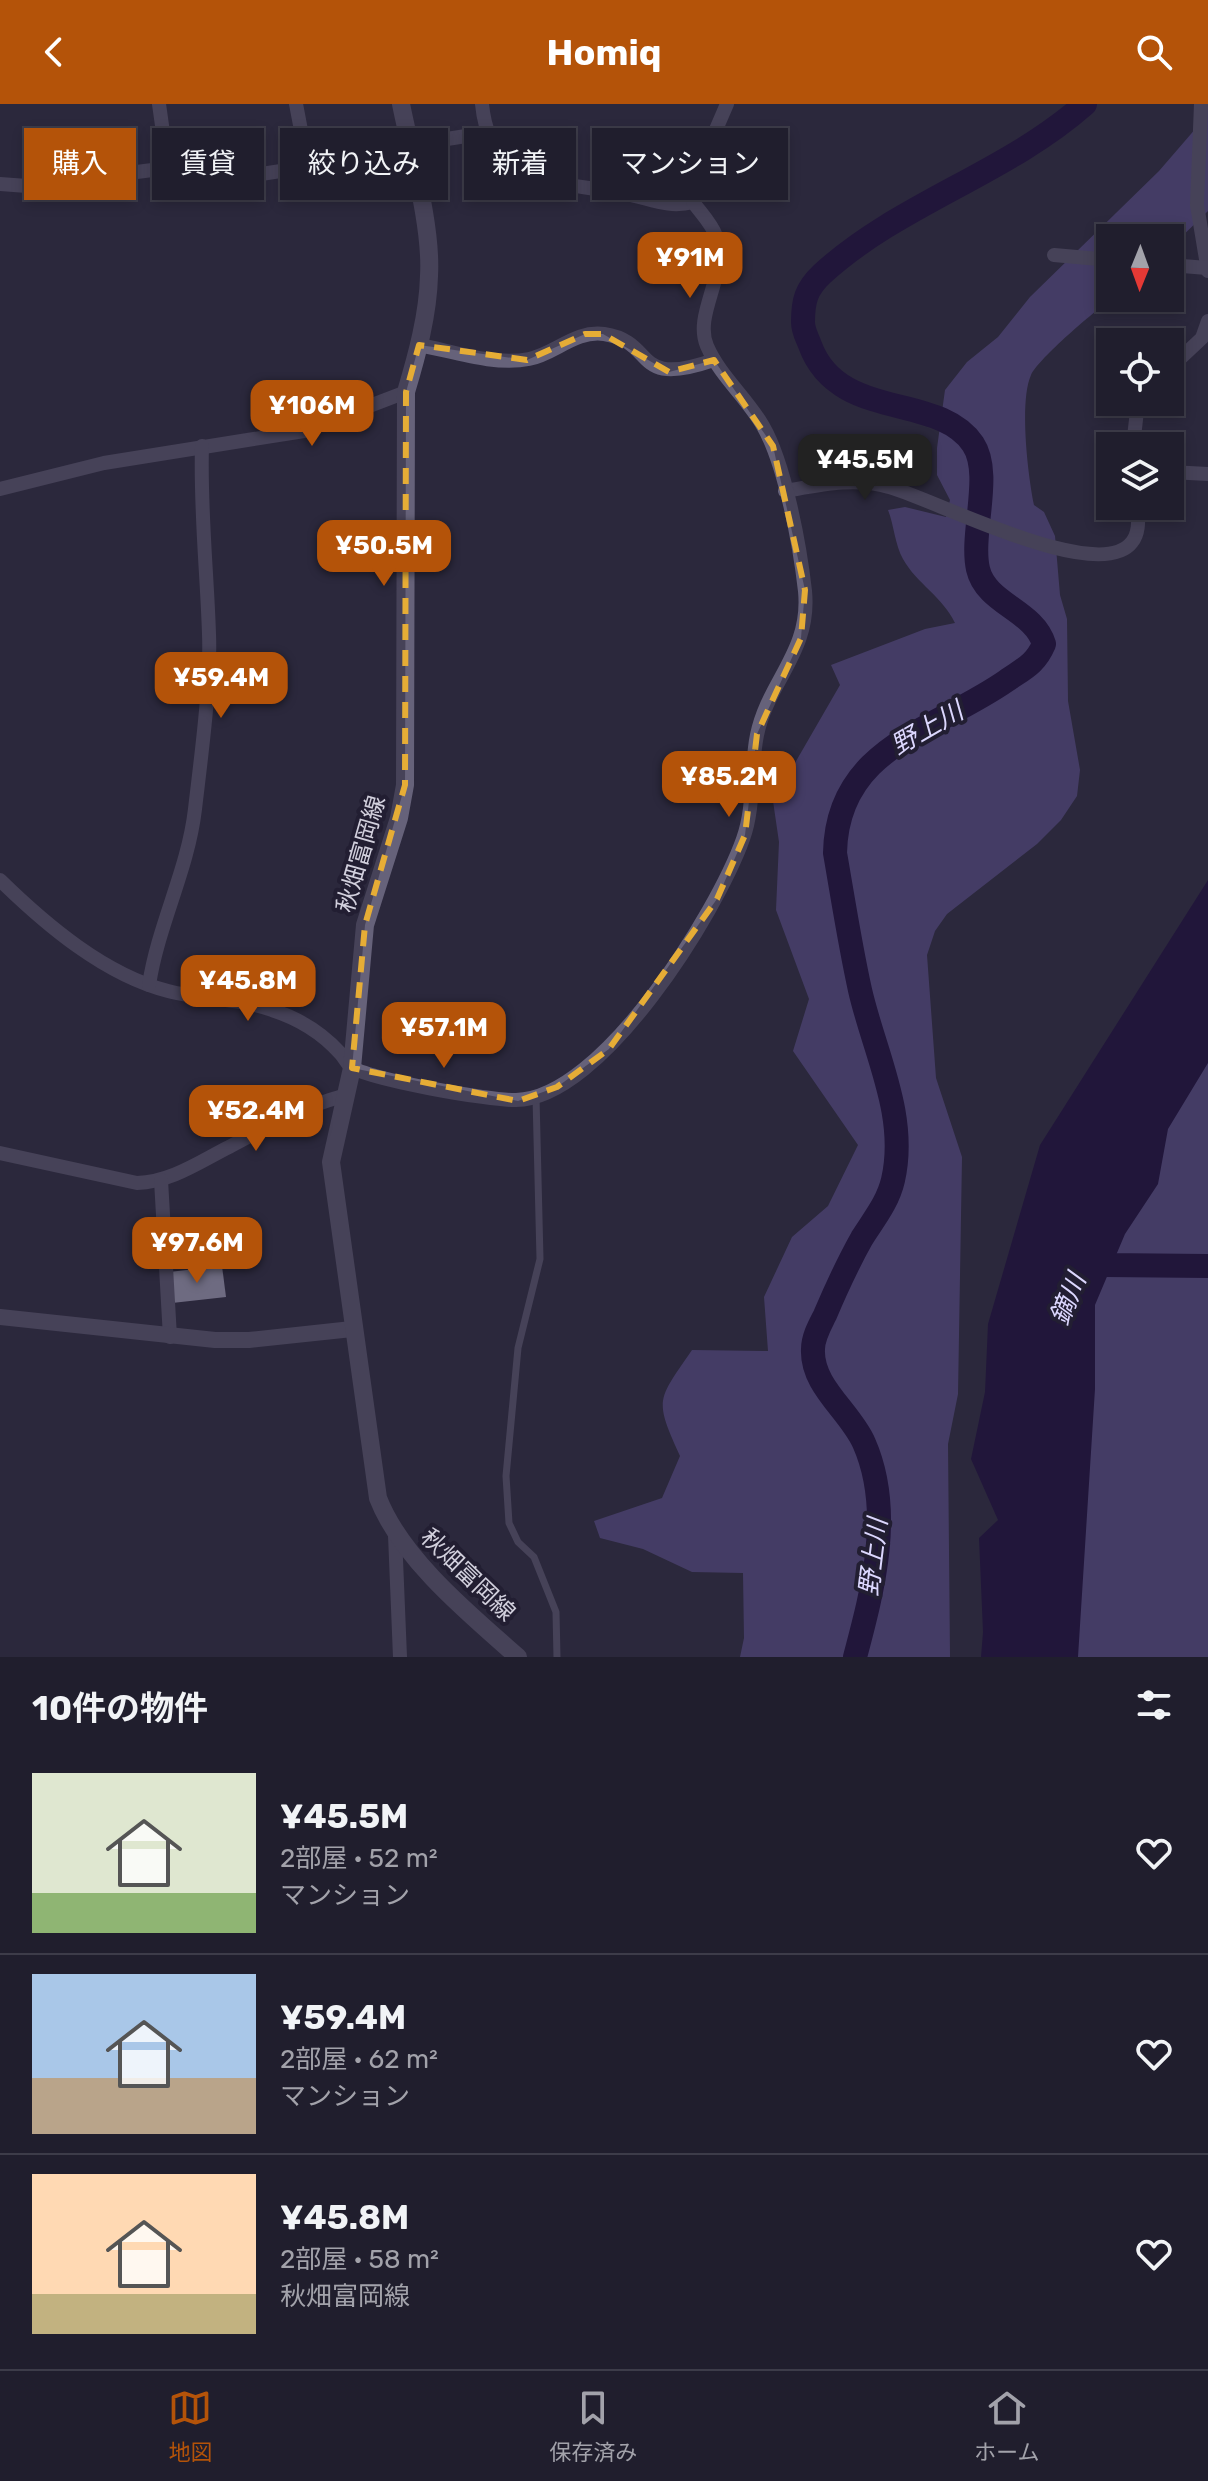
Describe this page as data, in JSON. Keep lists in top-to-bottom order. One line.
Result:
{"streets":{"main road":["秋畑富岡線"]},"water":["野上川","鏑川"],"north":"bottom","page":{"header":"Homiq","chip":["購入","賃貸","絞り込み","新着","マンション"],"price":["¥91M","¥106M","¥45.5M","¥50.5M","¥59.4M","¥85.2M","¥45.8M","¥57.1M","¥52.4M","¥97.6M"],"heading":"10件の物件","list":[{"name":"¥45.5M","note":"2部屋 · 52 m² · マンション"},{"name":"¥59.4M","note":"2部屋 · 62 m² · マンション"},{"name":"¥45.8M","note":"2部屋 · 58 m² · 秋畑富岡線"}],"tabs":["地図","保存済み","ホーム"]}}
